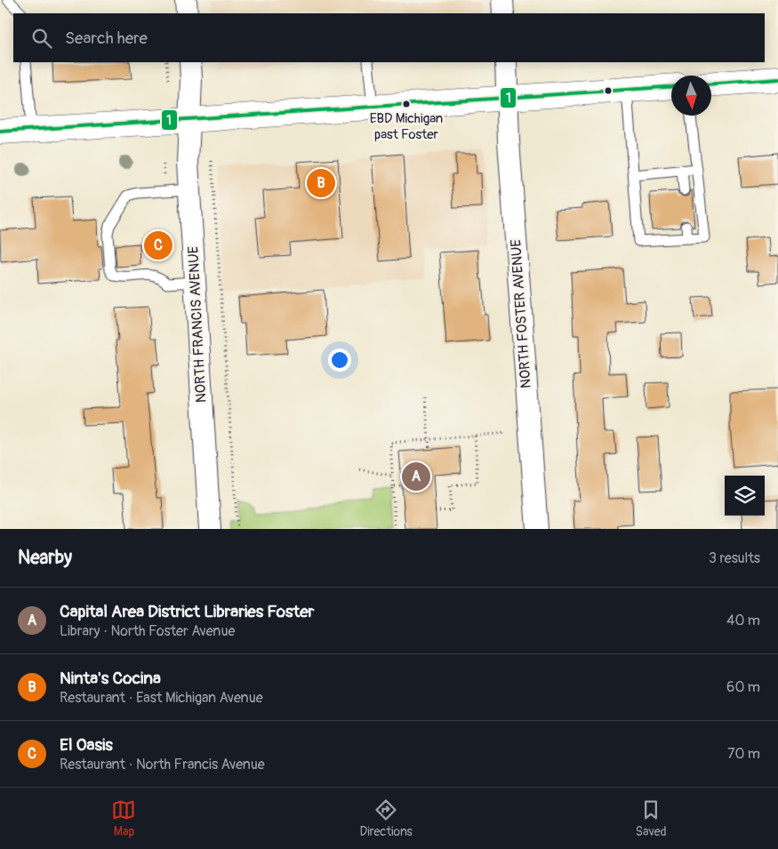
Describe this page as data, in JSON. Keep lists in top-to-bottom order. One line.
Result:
{"streets":{"street":["NORTH FOSTER AVENUE","NORTH FRANCIS AVENUE"]},"places":["EBD Michigan past Foster"],"lines":["transit line 1"],"north":"bottom","page":{"search":"Search here","pins":["B","C","A"],"heading":["Nearby","3 results"],"list":[{"mark":"A","name":"Capital Area District Libraries Foster","note":"Library · North Foster Avenue","value":"40 m"},{"mark":"B","name":"Ninta's Cocina","note":"Restaurant · East Michigan Avenue","value":"60 m"},{"mark":"C","name":"El Oasis","note":"Restaurant · North Francis Avenue","value":"70 m"}],"nav":["Map","Directions","Saved"]}}
